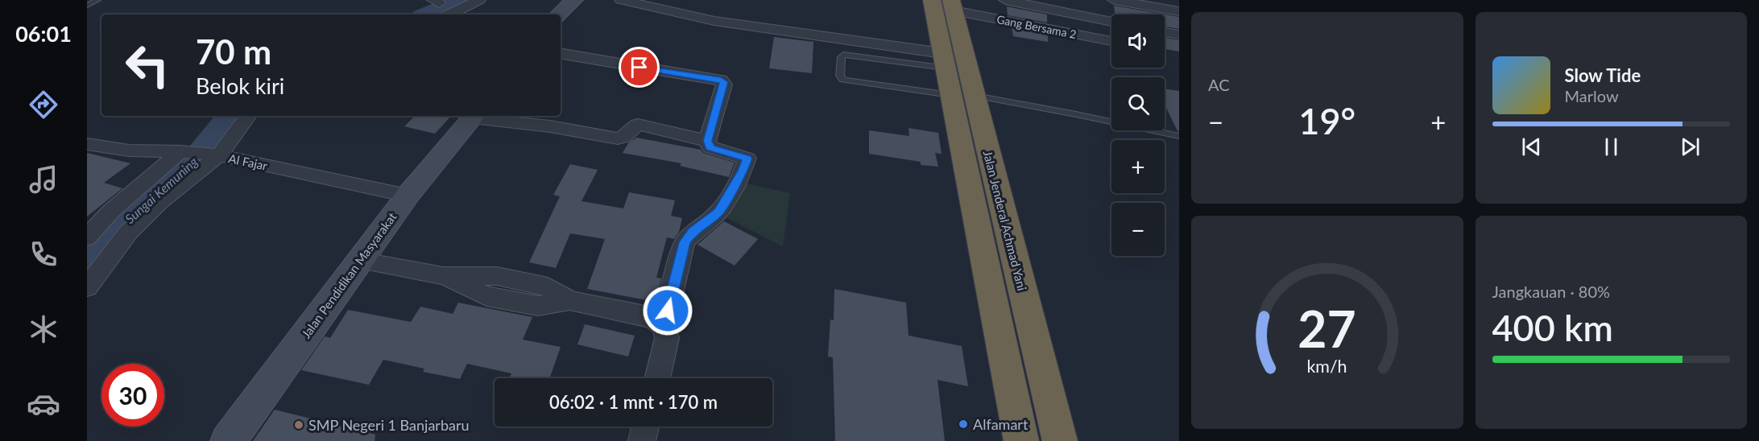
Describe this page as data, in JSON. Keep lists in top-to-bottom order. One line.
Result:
{"streets":{"highway":["Jalan Jenderal Achmad Yani"],"street":["Gang Bersama 2","Al Fajar","Jalan Pendidikan Masyarakat"]},"crossings":[["Gang Bersama 2","Jalan Jenderal Achmad Yani"],["Al Fajar","Jalan Pendidikan Masyarakat"]],"water":["Sungai Kemuning"],"places":["Alfamart","SMP Negeri 1 Banjarbaru"],"page":{"tabs":"06:01","tile":["AC",["Jangkauan · 80%","400 km"]],"map_buttons":["+","−"],"turn":["70 m","Belok kiri"],"song":["Slow Tide","Marlow"],"heat":["−","19°","+"],"limit":"30","trip":"06:02 · 1 mnt · 170 m","gauge":["27","km/h"]}}
